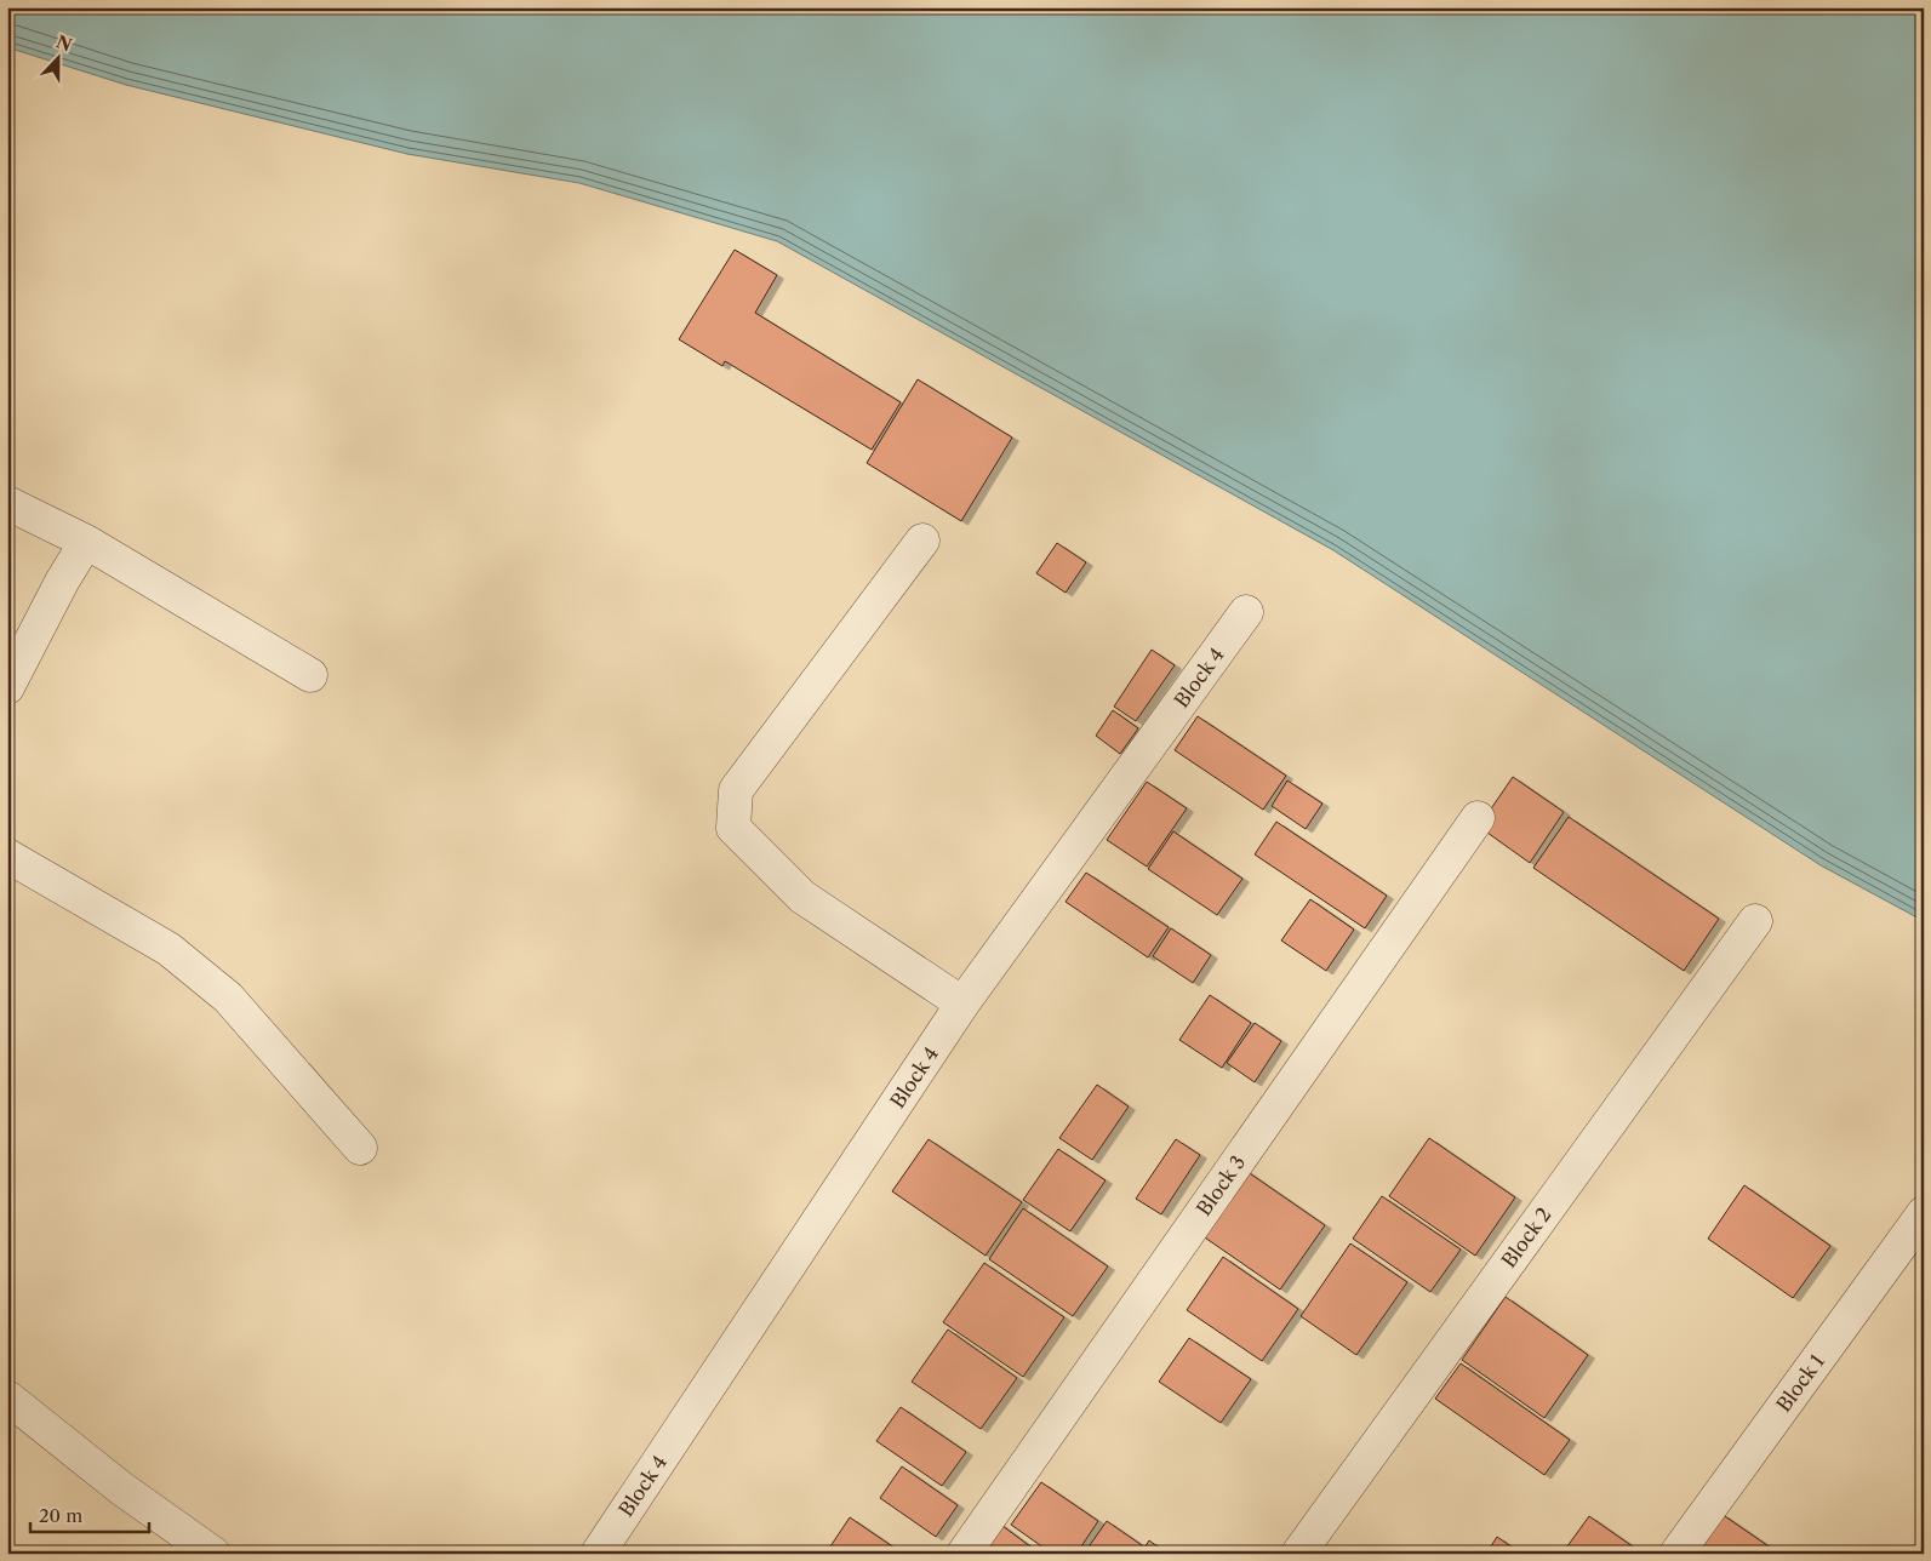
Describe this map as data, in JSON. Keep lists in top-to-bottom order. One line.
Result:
{"streets":{"street":["Block 4","Block 3","Block 2","Block 1"]},"scale_bar":"20 m","north":"top"}
